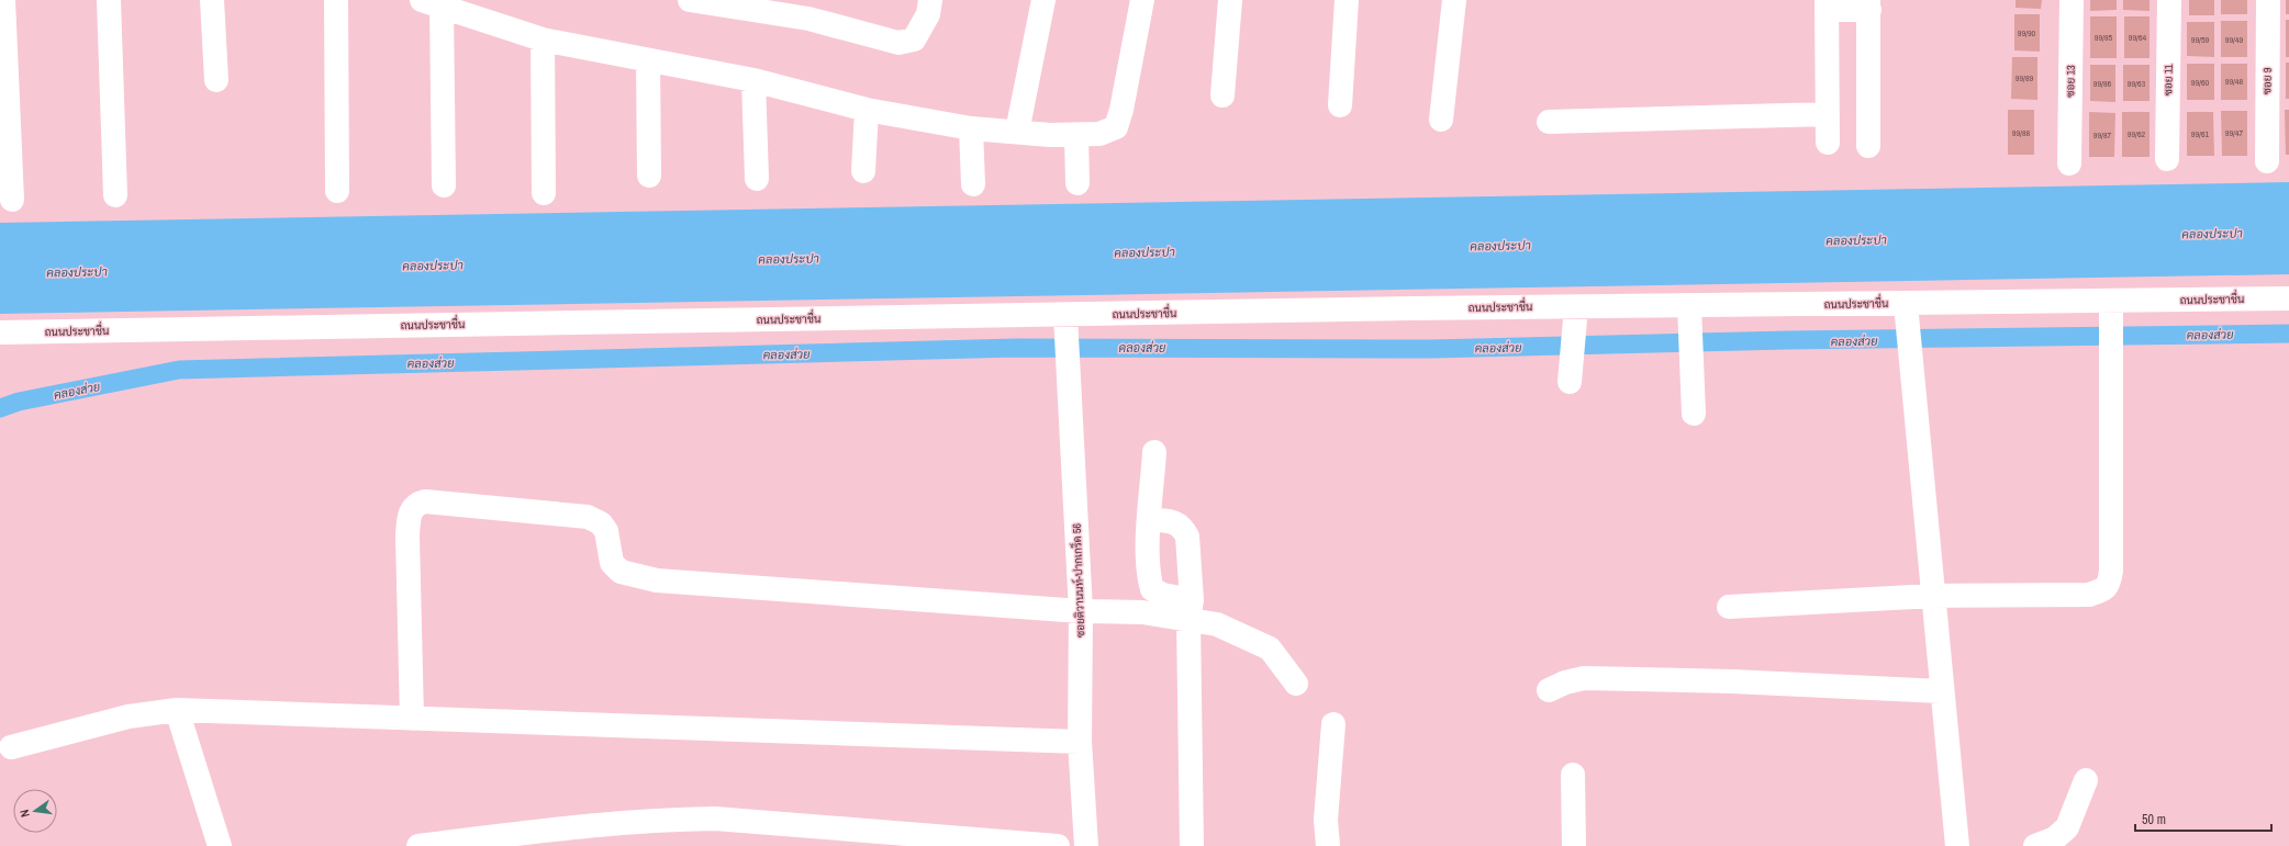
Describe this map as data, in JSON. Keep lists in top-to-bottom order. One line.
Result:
{"streets":{"street":["ซอย 11","ซอย 13","ซอย 9","ถนนประชาชื่น","ซอยติวานนท์-ปากเกร็ด 56"]},"crossings":[["ถนนประชาชื่น","ซอยติวานนท์-ปากเกร็ด 56"]],"water":["คลองประปา","คลองส่วย"],"house_numbers":["99/90","99/85","99/64","99/59","99/49","99/89","99/48","99/60","99/86","99/63","99/88","99/47","99/62","99/61","99/87"],"scale_bar":"50 m","north":"left"}
